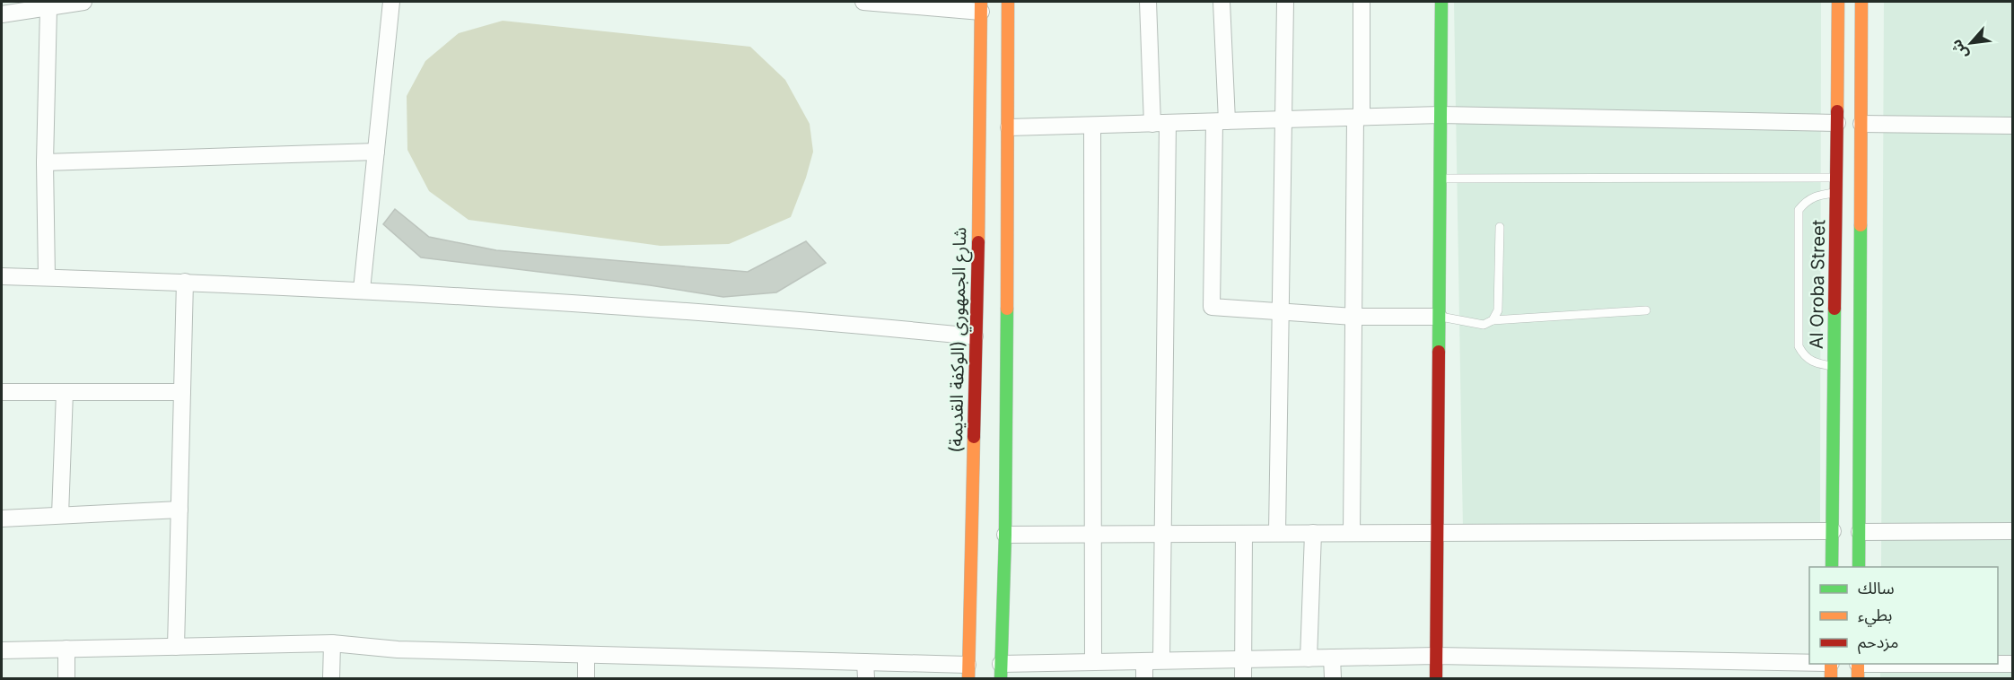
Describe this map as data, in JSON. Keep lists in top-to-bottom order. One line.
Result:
{"streets":{"main road":["Al Oroba Street","شارع الجمهوري (الوكفة القديمة)"]},"legend":["سالك","بطيء","مزدحم"],"north":"bottom left"}
